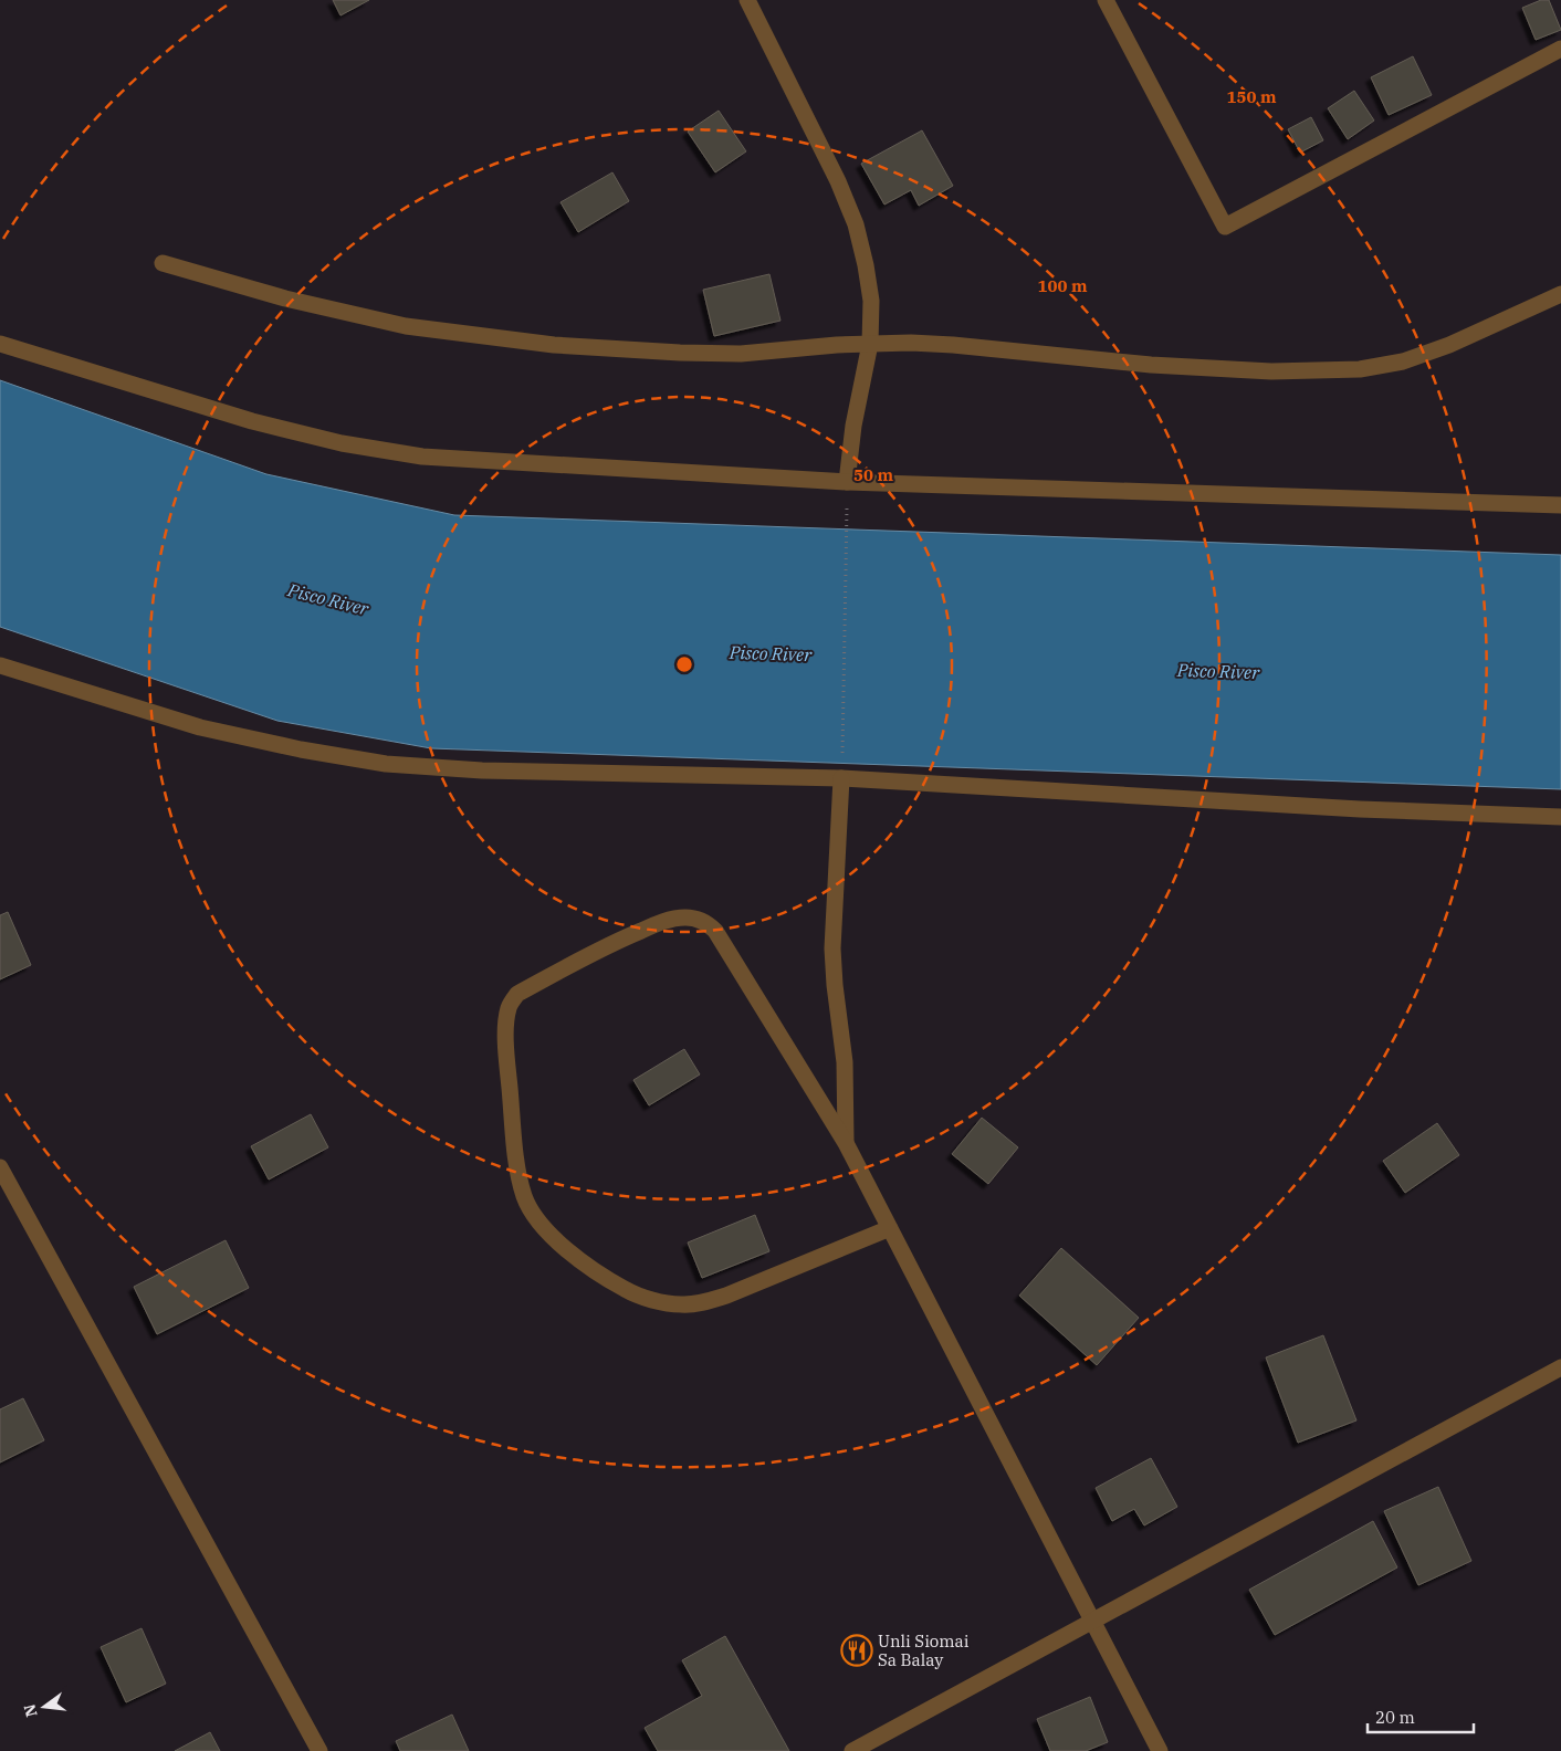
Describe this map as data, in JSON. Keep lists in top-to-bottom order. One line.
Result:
{"water":["Pisco River"],"places":{"restaurant":["Unli Siomai Sa Balay"]},"scale_bar":"20 m","north":"left","rings":["150 m","100 m","50 m"]}
